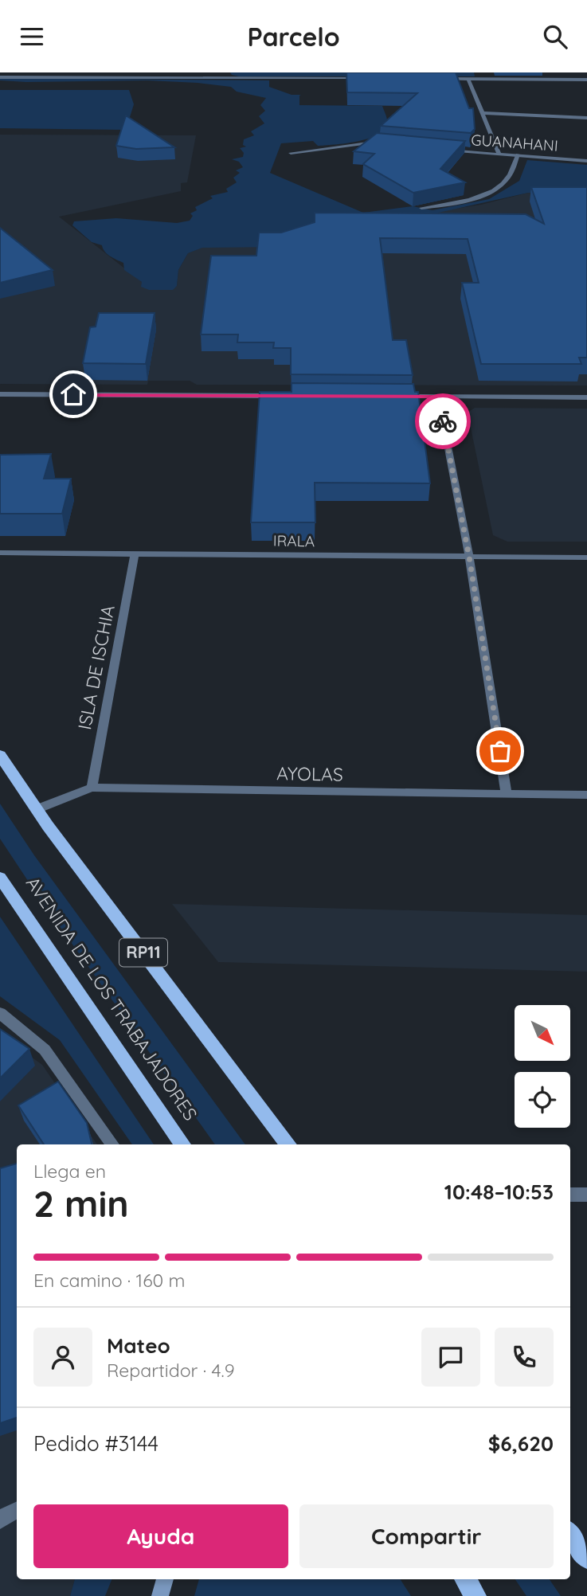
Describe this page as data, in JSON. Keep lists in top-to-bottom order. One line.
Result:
{"streets":{"main road":["RP11","AVENIDA DE LOS TRABAJADORES"],"street":["GUANAHANI","IRALA","ISLA DE ISCHIA","AYOLAS"]},"crossings":[["IRALA","ISLA DE ISCHIA"],["ISLA DE ISCHIA","AYOLAS"],["AYOLAS","RP11"]],"north":"bottom right","page":{"header":"Parcelo","heading":["2 min","Llega en","10:48–10:53"],"panel":["Mateo","Repartidor · 4.9","Pedido #3144","$6,620"],"bar":"En camino · 160 m","buttons":["Ayuda","Compartir"]}}
